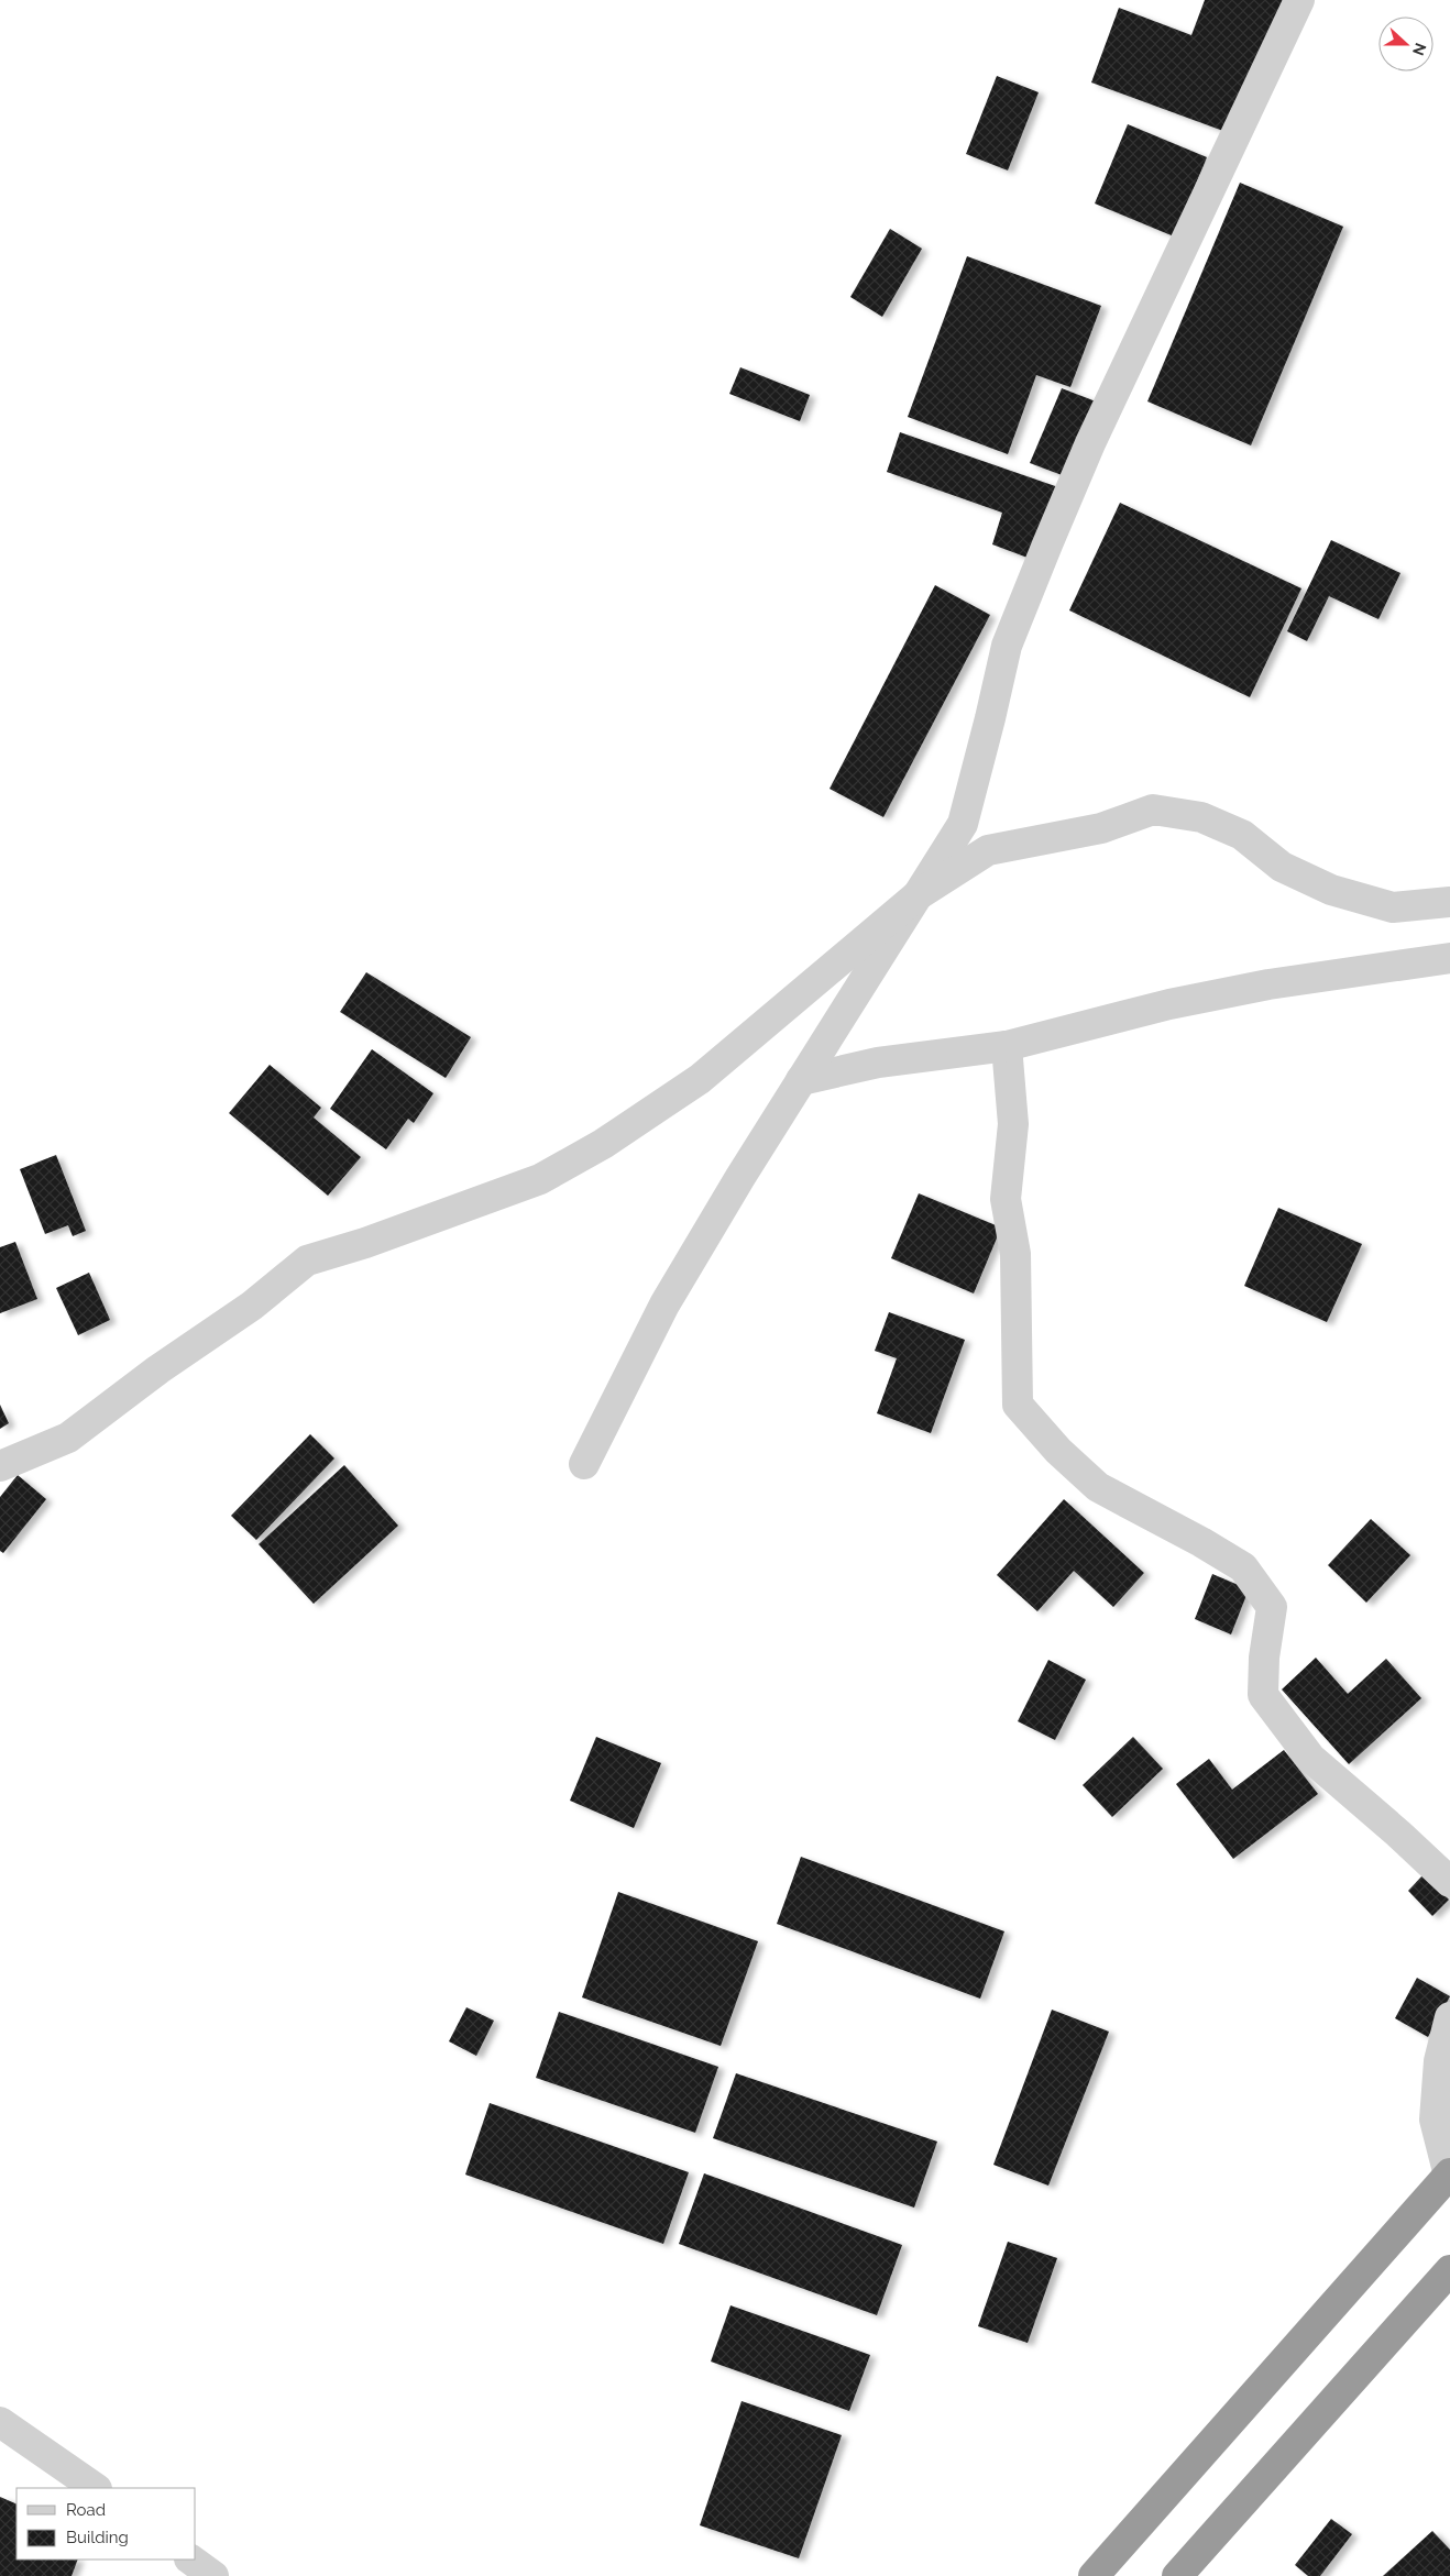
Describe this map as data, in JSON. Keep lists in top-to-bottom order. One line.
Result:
{"legend":["Road","Building"],"north":"right"}
